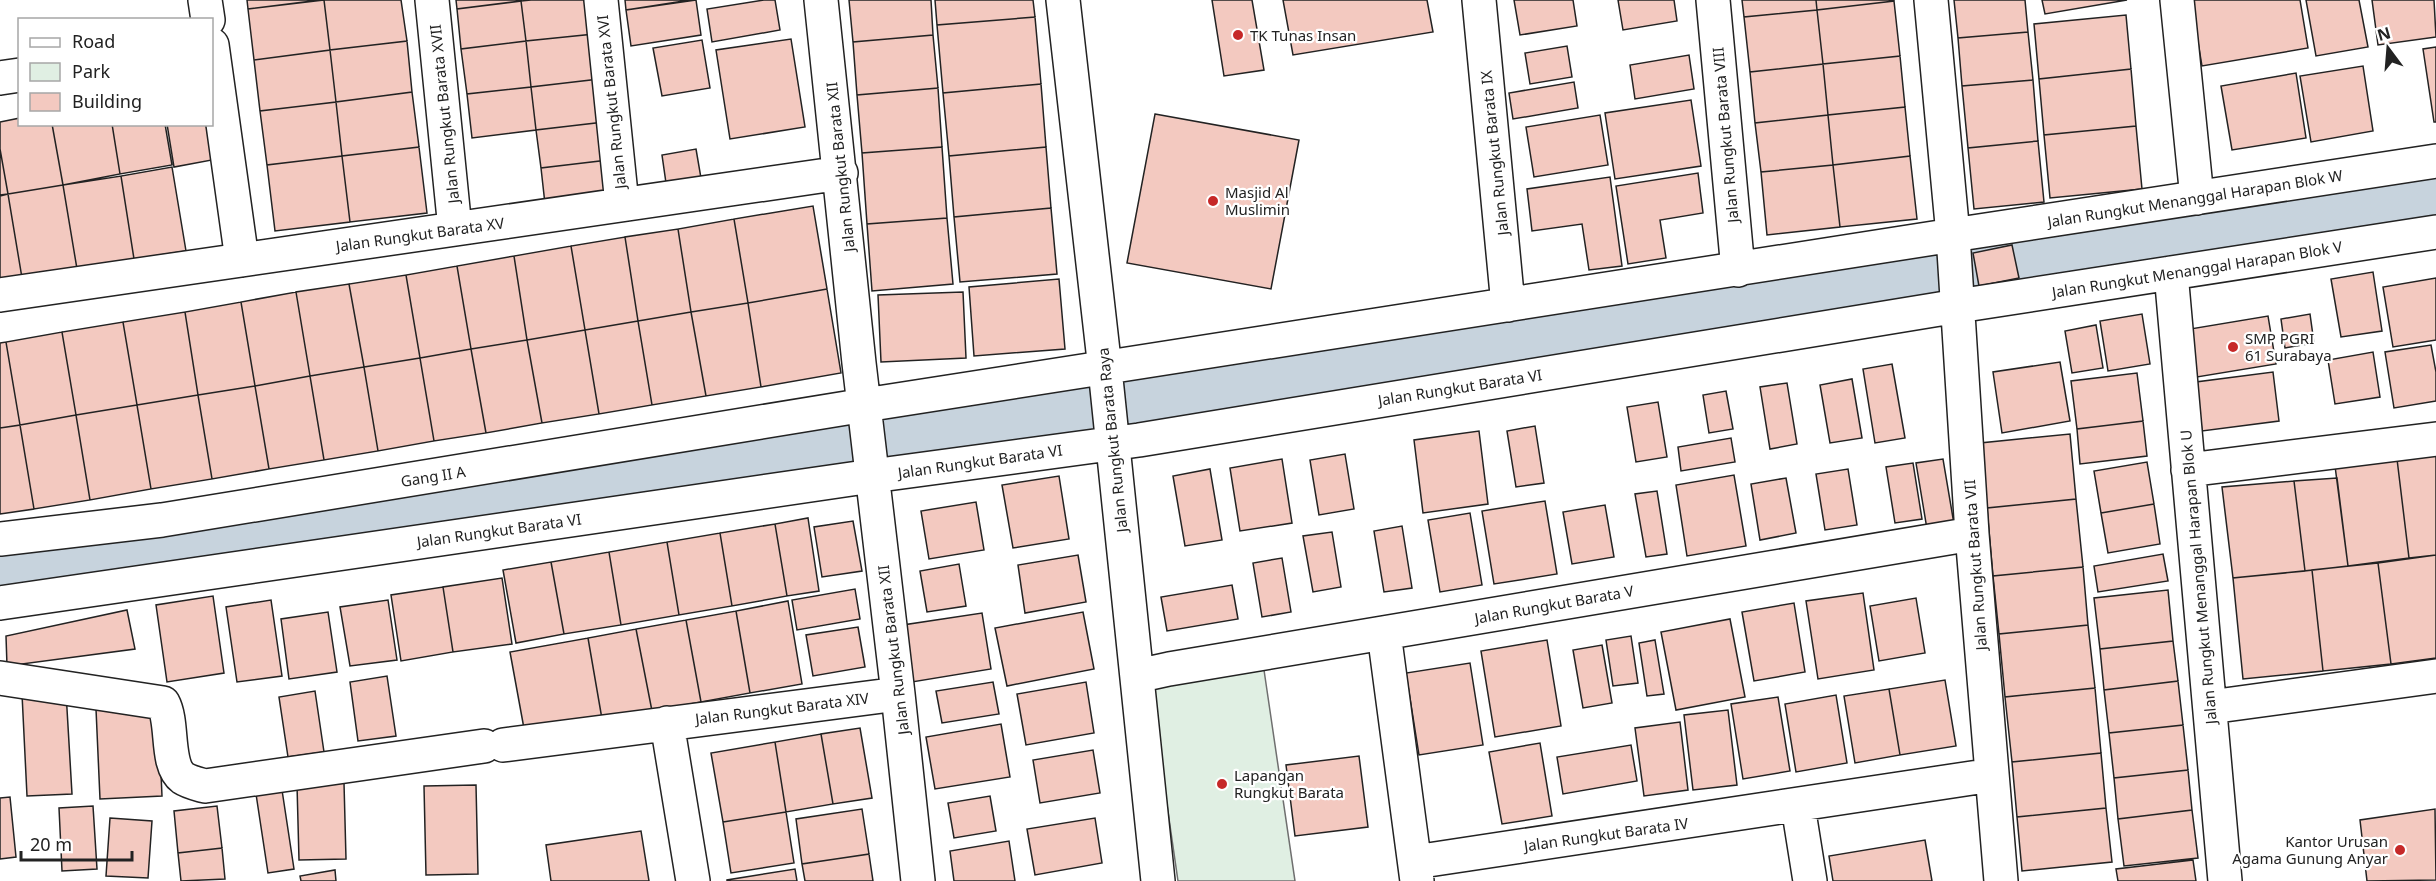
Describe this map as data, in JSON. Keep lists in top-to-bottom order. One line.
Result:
{"streets":{"street":["Jalan Rungkut Barata XVI","Jalan Rungkut Barata XVII","Jalan Rungkut Barata VIII","Jalan Rungkut Barata IX","Jalan Rungkut Barata XII","Jalan Rungkut Menanggal Harapan Blok W","Jalan Rungkut Barata XV","Jalan Rungkut Menanggal Harapan Blok V","Jalan Rungkut Barata VI","Jalan Rungkut Barata Raya","Gang II A","Jalan Rungkut Barata VII","Jalan Rungkut Menanggal Harapan Blok U","Jalan Rungkut Barata V","Jalan Rungkut Barata XIV","Jalan Rungkut Barata IV"]},"crossings":[["Jalan Rungkut Barata XVI","Jalan Rungkut Barata XV"],["Jalan Rungkut Barata XVII","Jalan Rungkut Barata XV"],["Jalan Rungkut Barata XII","Jalan Rungkut Barata XV"],["Jalan Rungkut Barata XII","Jalan Rungkut Barata VI"],["Jalan Rungkut Barata XII","Gang II A"],["Jalan Rungkut Barata XII","Jalan Rungkut Barata XIV"],["Jalan Rungkut Menanggal Harapan Blok W","Jalan Rungkut Barata VII"],["Jalan Rungkut Menanggal Harapan Blok V","Jalan Rungkut Barata VI"],["Jalan Rungkut Menanggal Harapan Blok V","Jalan Rungkut Barata VII"],["Jalan Rungkut Menanggal Harapan Blok V","Jalan Rungkut Menanggal Harapan Blok U"],["Jalan Rungkut Barata VI","Jalan Rungkut Barata Raya"],["Jalan Rungkut Barata VI","Jalan Rungkut Barata VII"],["Jalan Rungkut Barata Raya","Jalan Rungkut Barata V"],["Jalan Rungkut Barata VII","Jalan Rungkut Barata V"],["Jalan Rungkut Barata VII","Jalan Rungkut Barata IV"],["Jalan Rungkut Barata V","Jalan Rungkut Barata IV"]],"places":["TK Tunas Insan","Masjid Al Muslimin","SMP PGRI 61 Surabaya","Lapangan Rungkut Barata","Kantor Urusan Agama Gunung Anyar"],"legend":["Road","Park","Building"],"scale_bar":"20 m","north":"top"}
